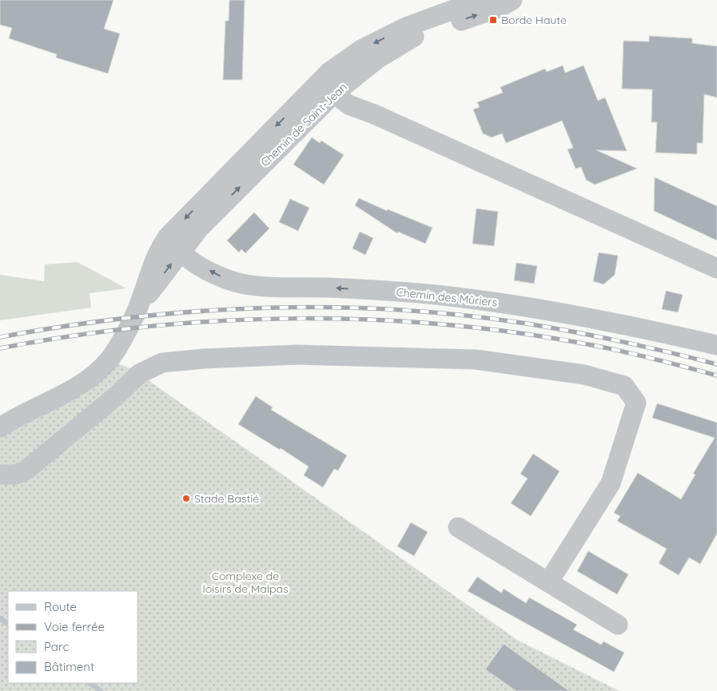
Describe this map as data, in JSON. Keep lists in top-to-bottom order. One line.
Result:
{"streets":{"street":["Chemin de Saint-Jean","Chemin des Mûriers"]},"crossings":[["Chemin de Saint-Jean","Chemin des Mûriers"]],"parks":["Complexe de loisirs de Malpas"],"places":{"transit":["Borde Haute"],"other":["Stade Bastié"]},"legend":["Route","Voie ferrée","Parc","Bâtiment"]}
